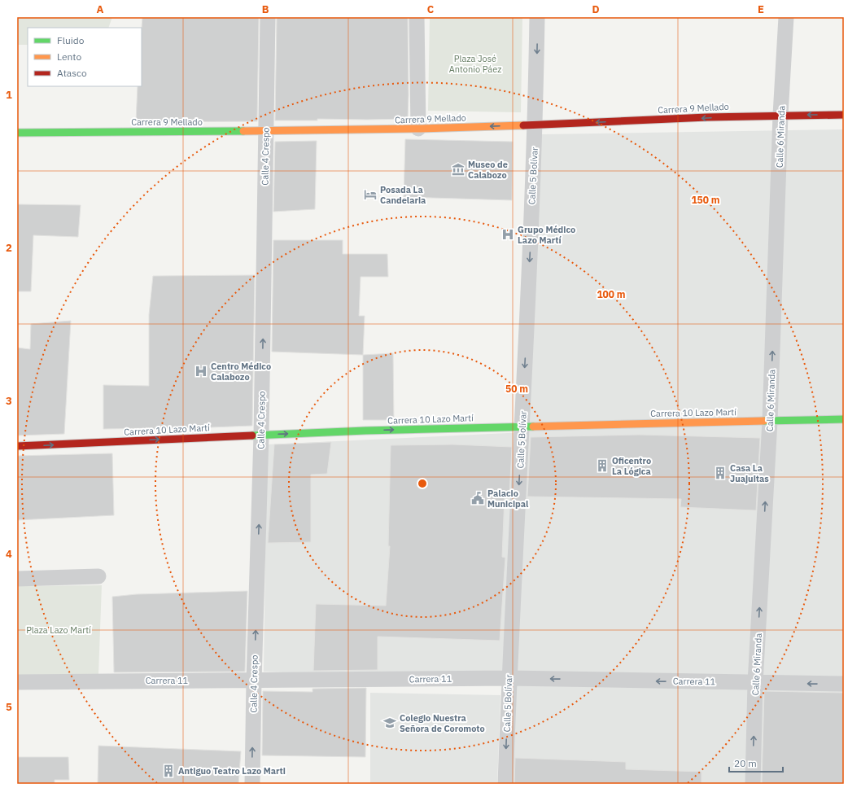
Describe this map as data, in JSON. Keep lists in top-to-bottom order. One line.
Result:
{"streets":{"street":["Carrera 9 Mellado","Calle 6 Miranda","Calle 4 Crespo","Calle 5 Bolívar","Carrera 10 Lazo Martí","Carrera 11"]},"crossings":[["Carrera 9 Mellado","Calle 6 Miranda"],["Carrera 9 Mellado","Calle 4 Crespo"],["Carrera 9 Mellado","Calle 5 Bolívar"],["Calle 6 Miranda","Carrera 10 Lazo Martí"],["Calle 6 Miranda","Carrera 11"],["Calle 4 Crespo","Carrera 10 Lazo Martí"],["Calle 4 Crespo","Carrera 11"],["Calle 5 Bolívar","Carrera 10 Lazo Martí"],["Calle 5 Bolívar","Carrera 11"]],"one_way":["Carrera 9 Mellado","Calle 6 Miranda","Calle 4 Crespo","Calle 5 Bolívar","Carrera 10 Lazo Martí","Carrera 11"],"parks":["Plaza José Antonio Páez","Plaza Lazo Martí"],"places":{"museum":["Museo de Calabozo"],"hotel":["Posada La Candelaria"],"hospital":["Grupo Médico Lazo Martí","Centro Médico Calabozo"],"building":["Oficentro La Lógica","Casa La Juajuitas","Antiguo Teatro Lazo Marti"],"public building":["Palacio Municipal"],"school or university":["Colegio Nuestra Señora de Coromoto"]},"legend":["Fluido","Lento","Atasco"],"scale_bar":"20 m","grid":{"columns":["A","B","C","D","E"],"rows":["1","2","3","4","5"]},"rings":["150 m","100 m","50 m"]}
